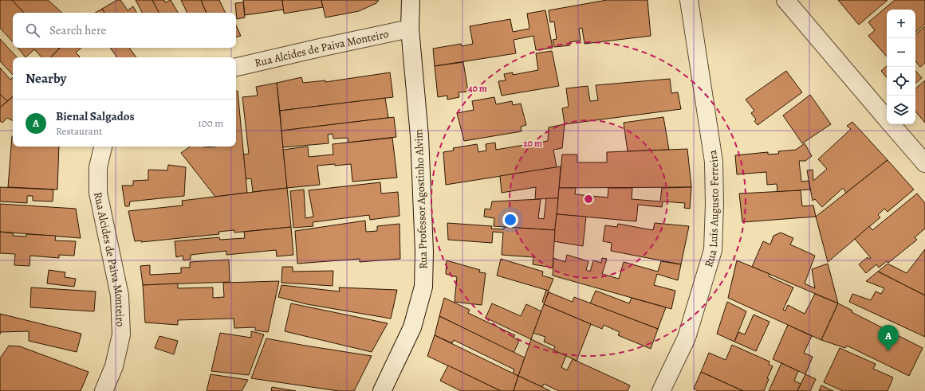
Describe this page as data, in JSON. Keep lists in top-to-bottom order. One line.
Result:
{"streets":{"street":["Rua Alcides de Paiva Monteiro","Rua Professor Agostinho Alvim","Rua Luís Augusto Ferreira"]},"crossings":[["Rua Alcides de Paiva Monteiro","Rua Professor Agostinho Alvim"]],"page":{"map_buttons":["+","−"],"search":"Search here","heading":"Nearby","list":[{"mark":"A","name":"Bienal Salgados","note":"Restaurant","value":"100 m"}],"pins":"A"},"rings":["40 m","20 m"]}
